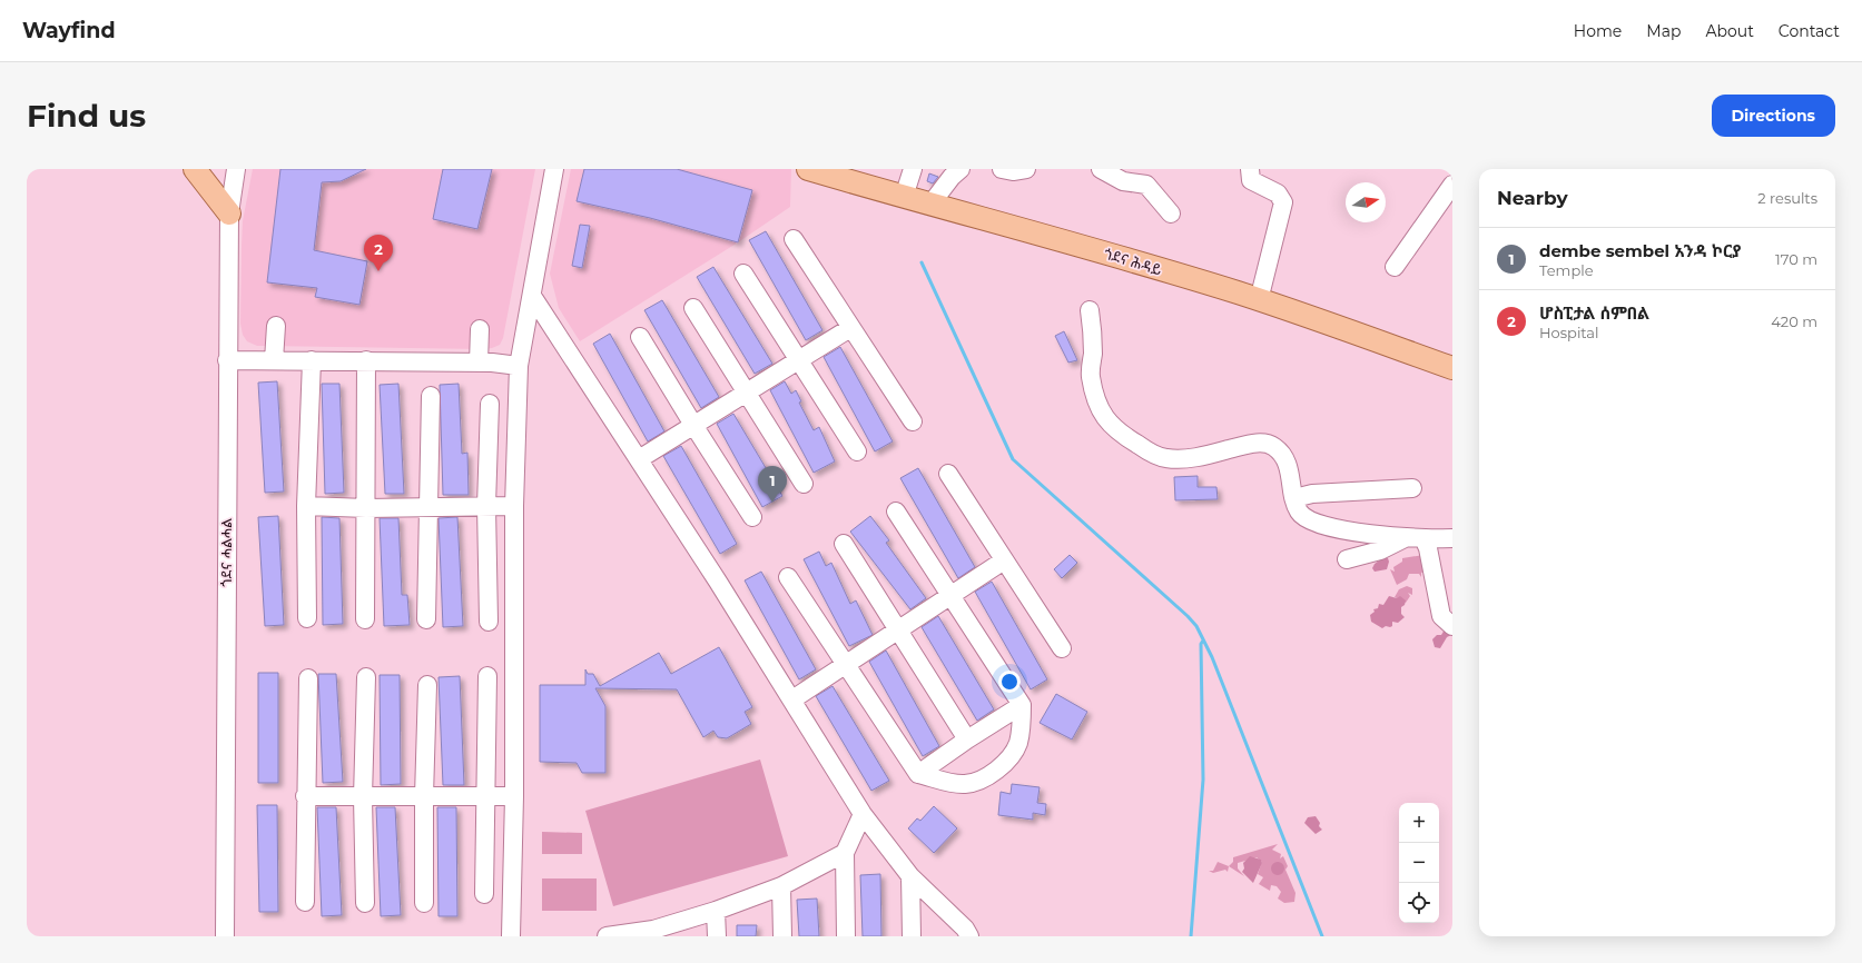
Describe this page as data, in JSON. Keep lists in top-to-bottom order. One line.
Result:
{"streets":{"main road":["ጎደና ሕዳይ"],"street":["ጎደና ሓልሓል"]},"north":"right","page":{"header":"Wayfind","nav":["Home","Map","About","Contact"],"buttons":"Directions","title":"Find us","heading":["Nearby","2 results"],"list":[{"mark":"1","name":"dembe sembel አንዳ ኮርያ","note":"Temple","value":"170 m"},{"mark":"2","name":"ሆስፒታል ሰምበል","note":"Hospital","value":"420 m"}],"pins":["2","1"],"map_buttons":["+","−"]}}
